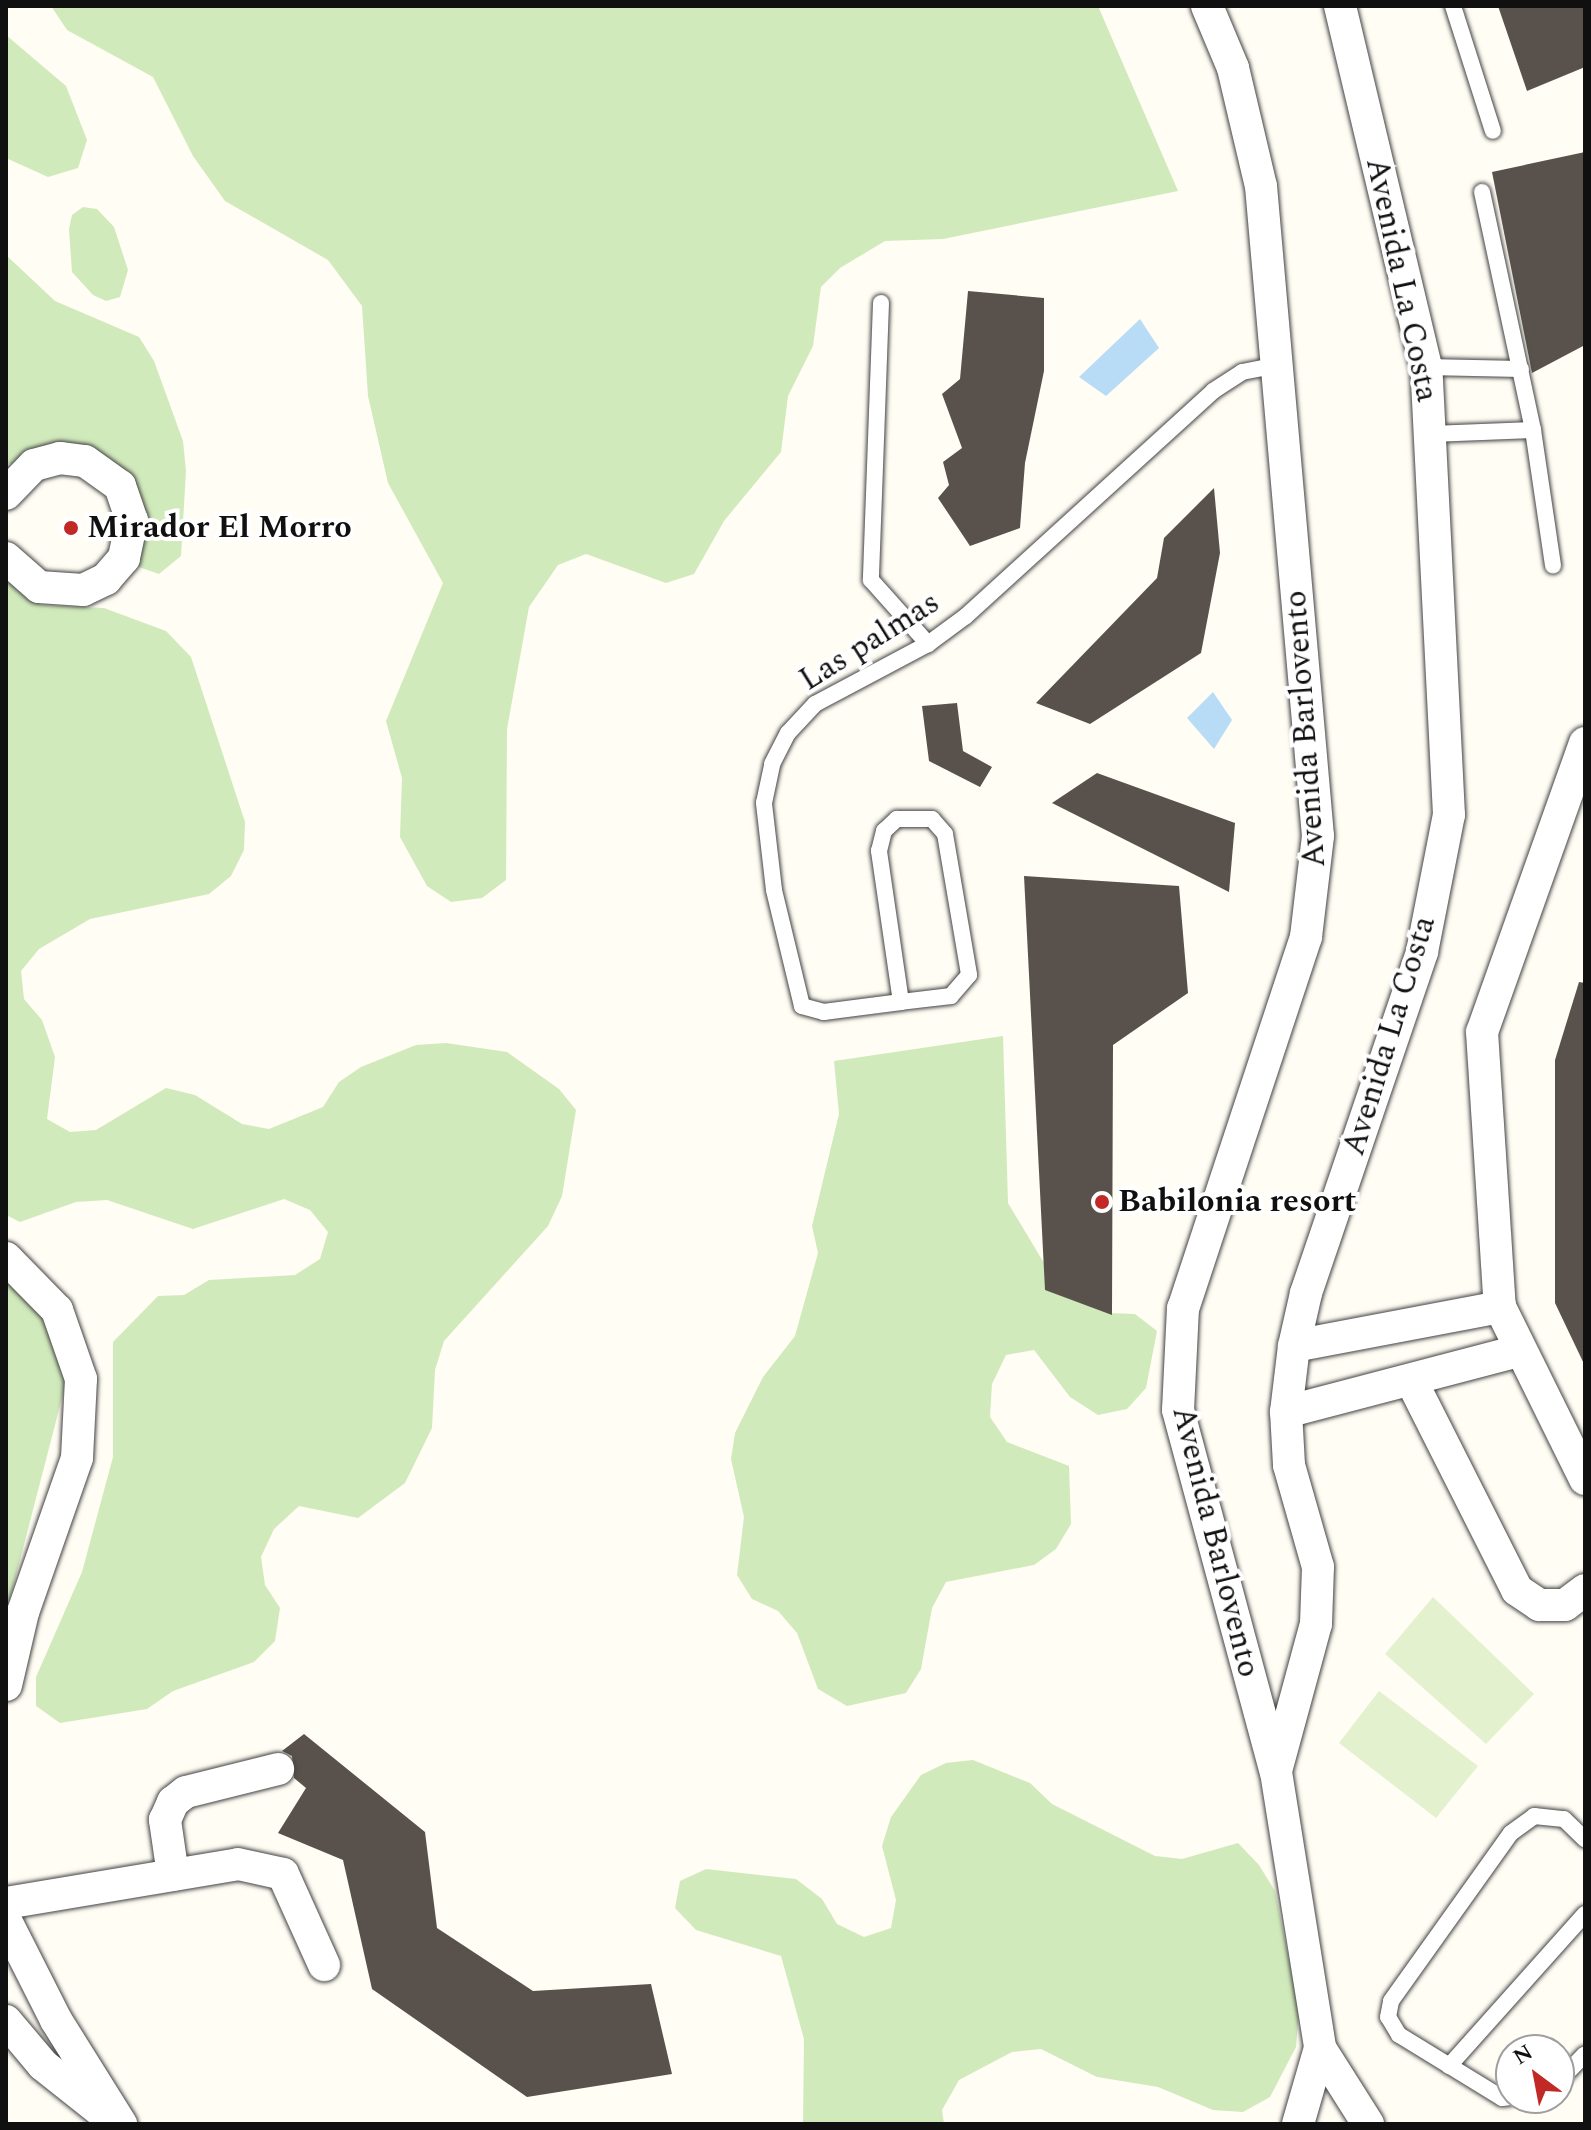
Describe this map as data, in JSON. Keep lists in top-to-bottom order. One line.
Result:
{"streets":{"street":["Avenida La Costa","Avenida Barlovento"],"lane":["Las palmas"]},"crossings":[["Avenida La Costa","Avenida Barlovento"],["Las palmas","Avenida Barlovento"]],"places":["Mirador El Morro","Babilonia resort"],"north":"top left"}
